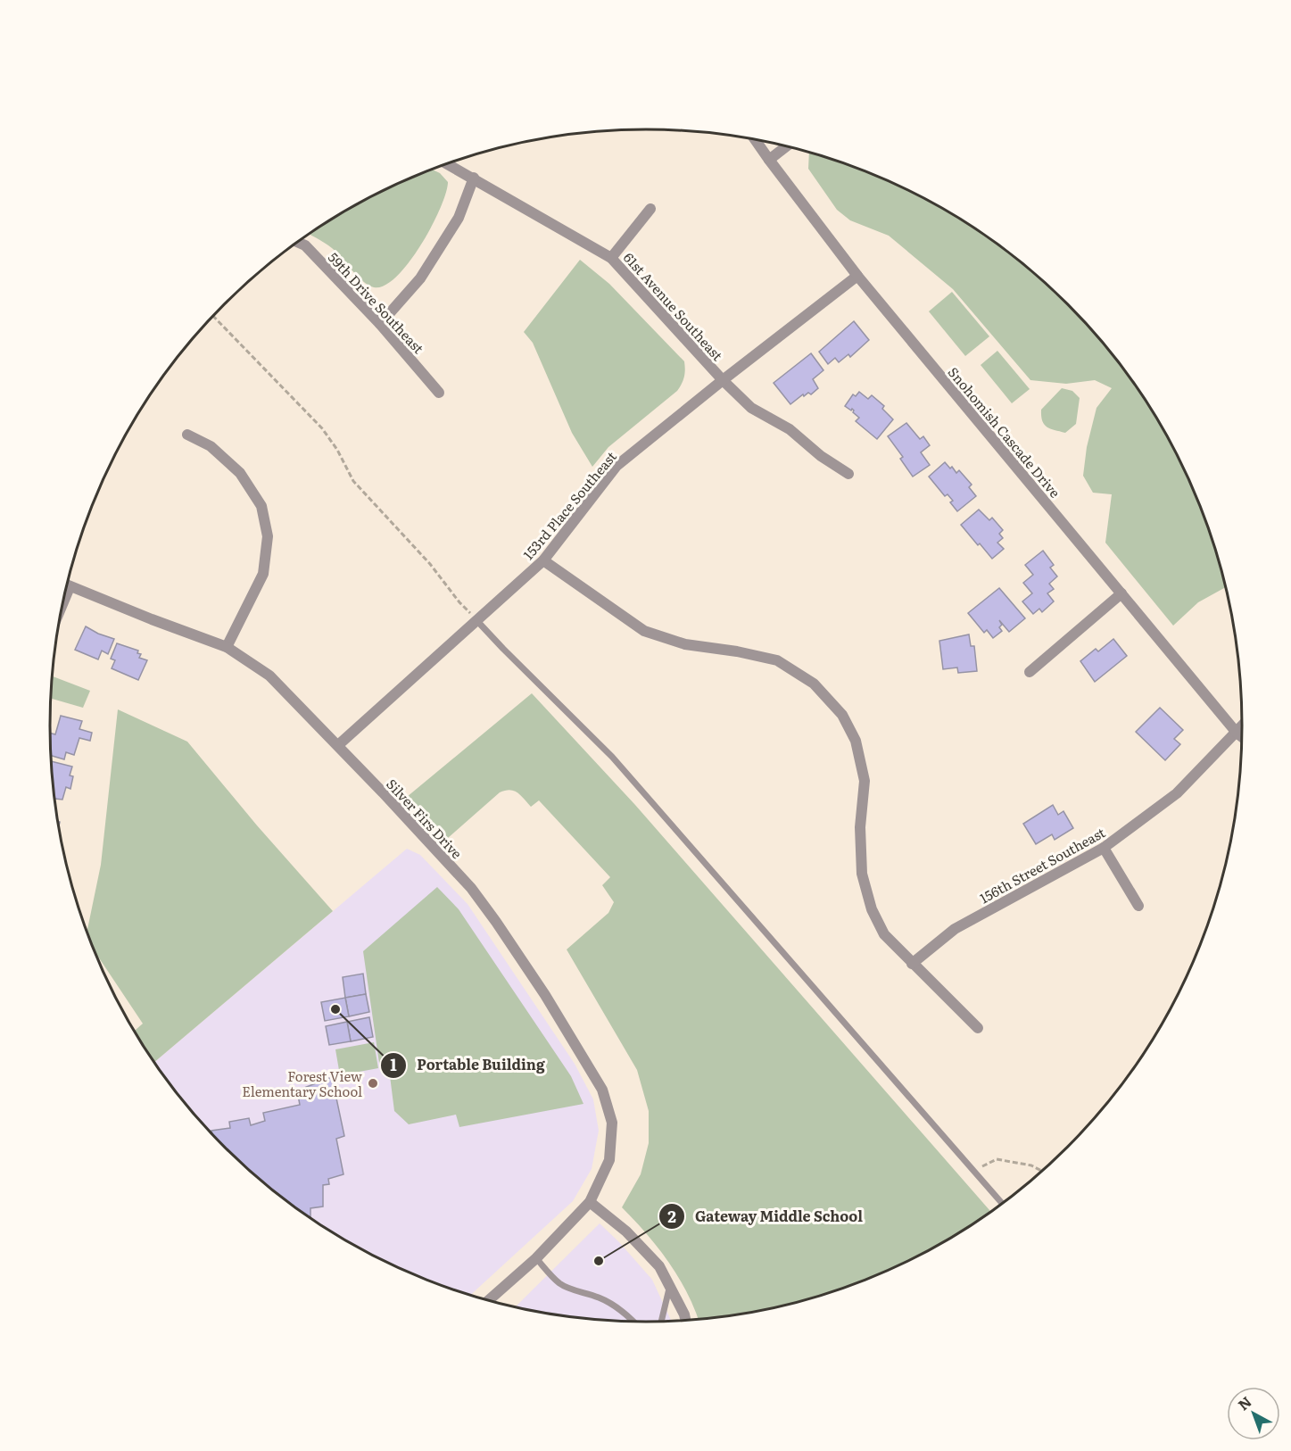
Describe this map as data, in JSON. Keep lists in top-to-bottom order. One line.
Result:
{"streets":{"street":["59th Drive Southeast","61st Avenue Southeast","Snohomish Cascade Drive","153rd Place Southeast","Silver Firs Drive","156th Street Southeast"]},"crossings":[["61st Avenue Southeast","153rd Place Southeast"],["Snohomish Cascade Drive","153rd Place Southeast"],["Snohomish Cascade Drive","156th Street Southeast"],["153rd Place Southeast","Silver Firs Drive"]],"places":["Portable Building","Forest View Elementary School","Gateway Middle School"],"north":"top left"}
